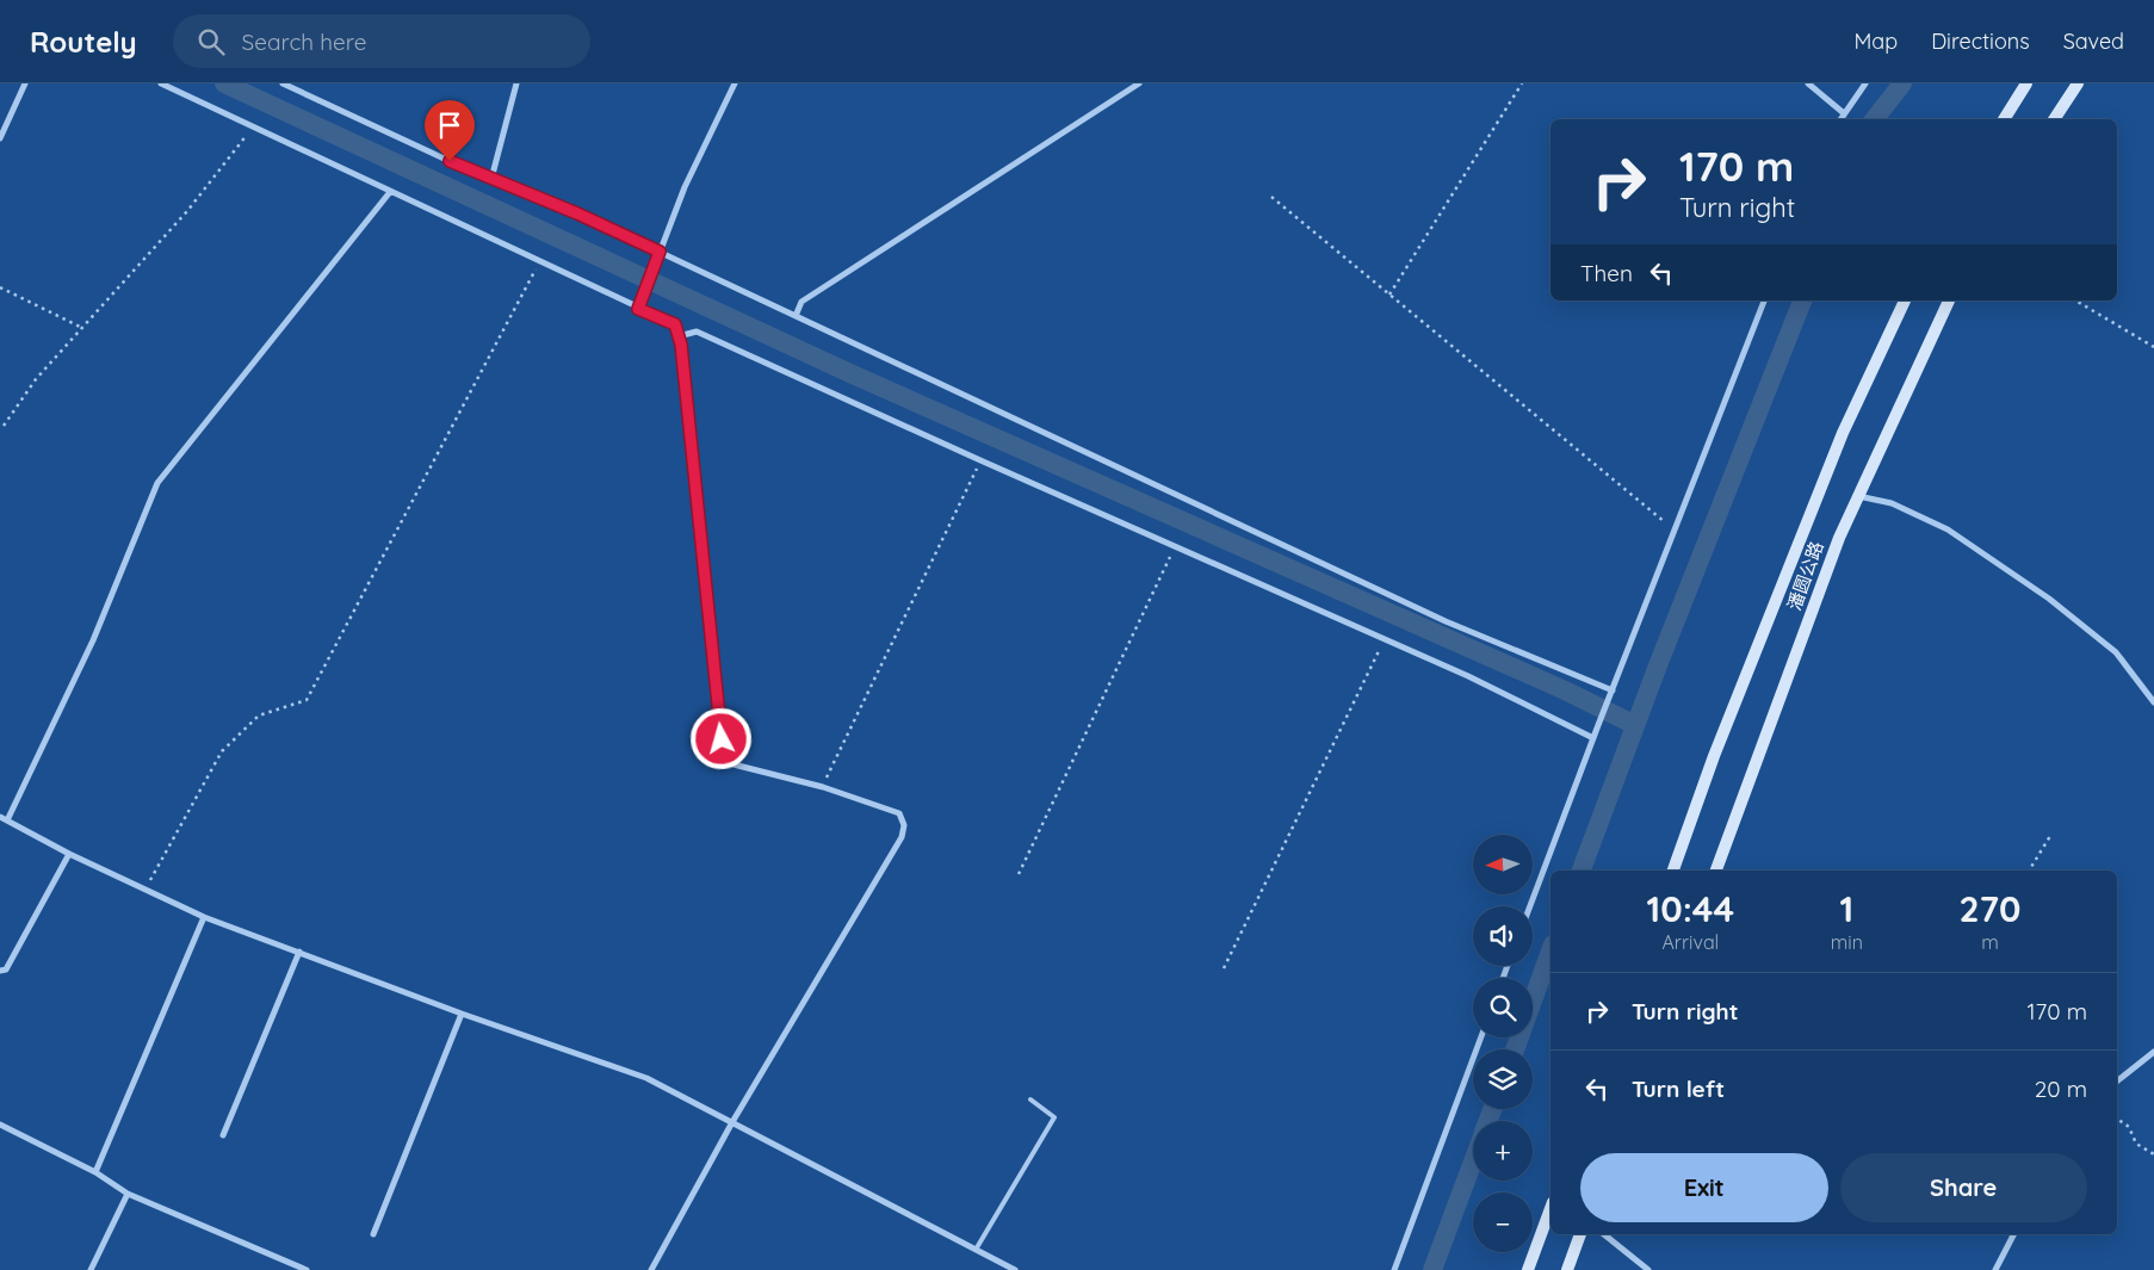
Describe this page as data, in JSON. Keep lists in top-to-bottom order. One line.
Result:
{"streets":{"main road":["潘圆公路"]},"north":"left","page":{"header":"Routely","search":"Search here","nav":["Map","Directions","Saved"],"turn":["170 m","Turn right"],"then":"Then","map_buttons":["+","−"],"eta":["10:44","Arrival","1","min","270","m"],"list":[{"name":"Turn right","value":"170 m"},{"name":"Turn left","value":"20 m"}],"buttons":["Exit","Share"]}}
